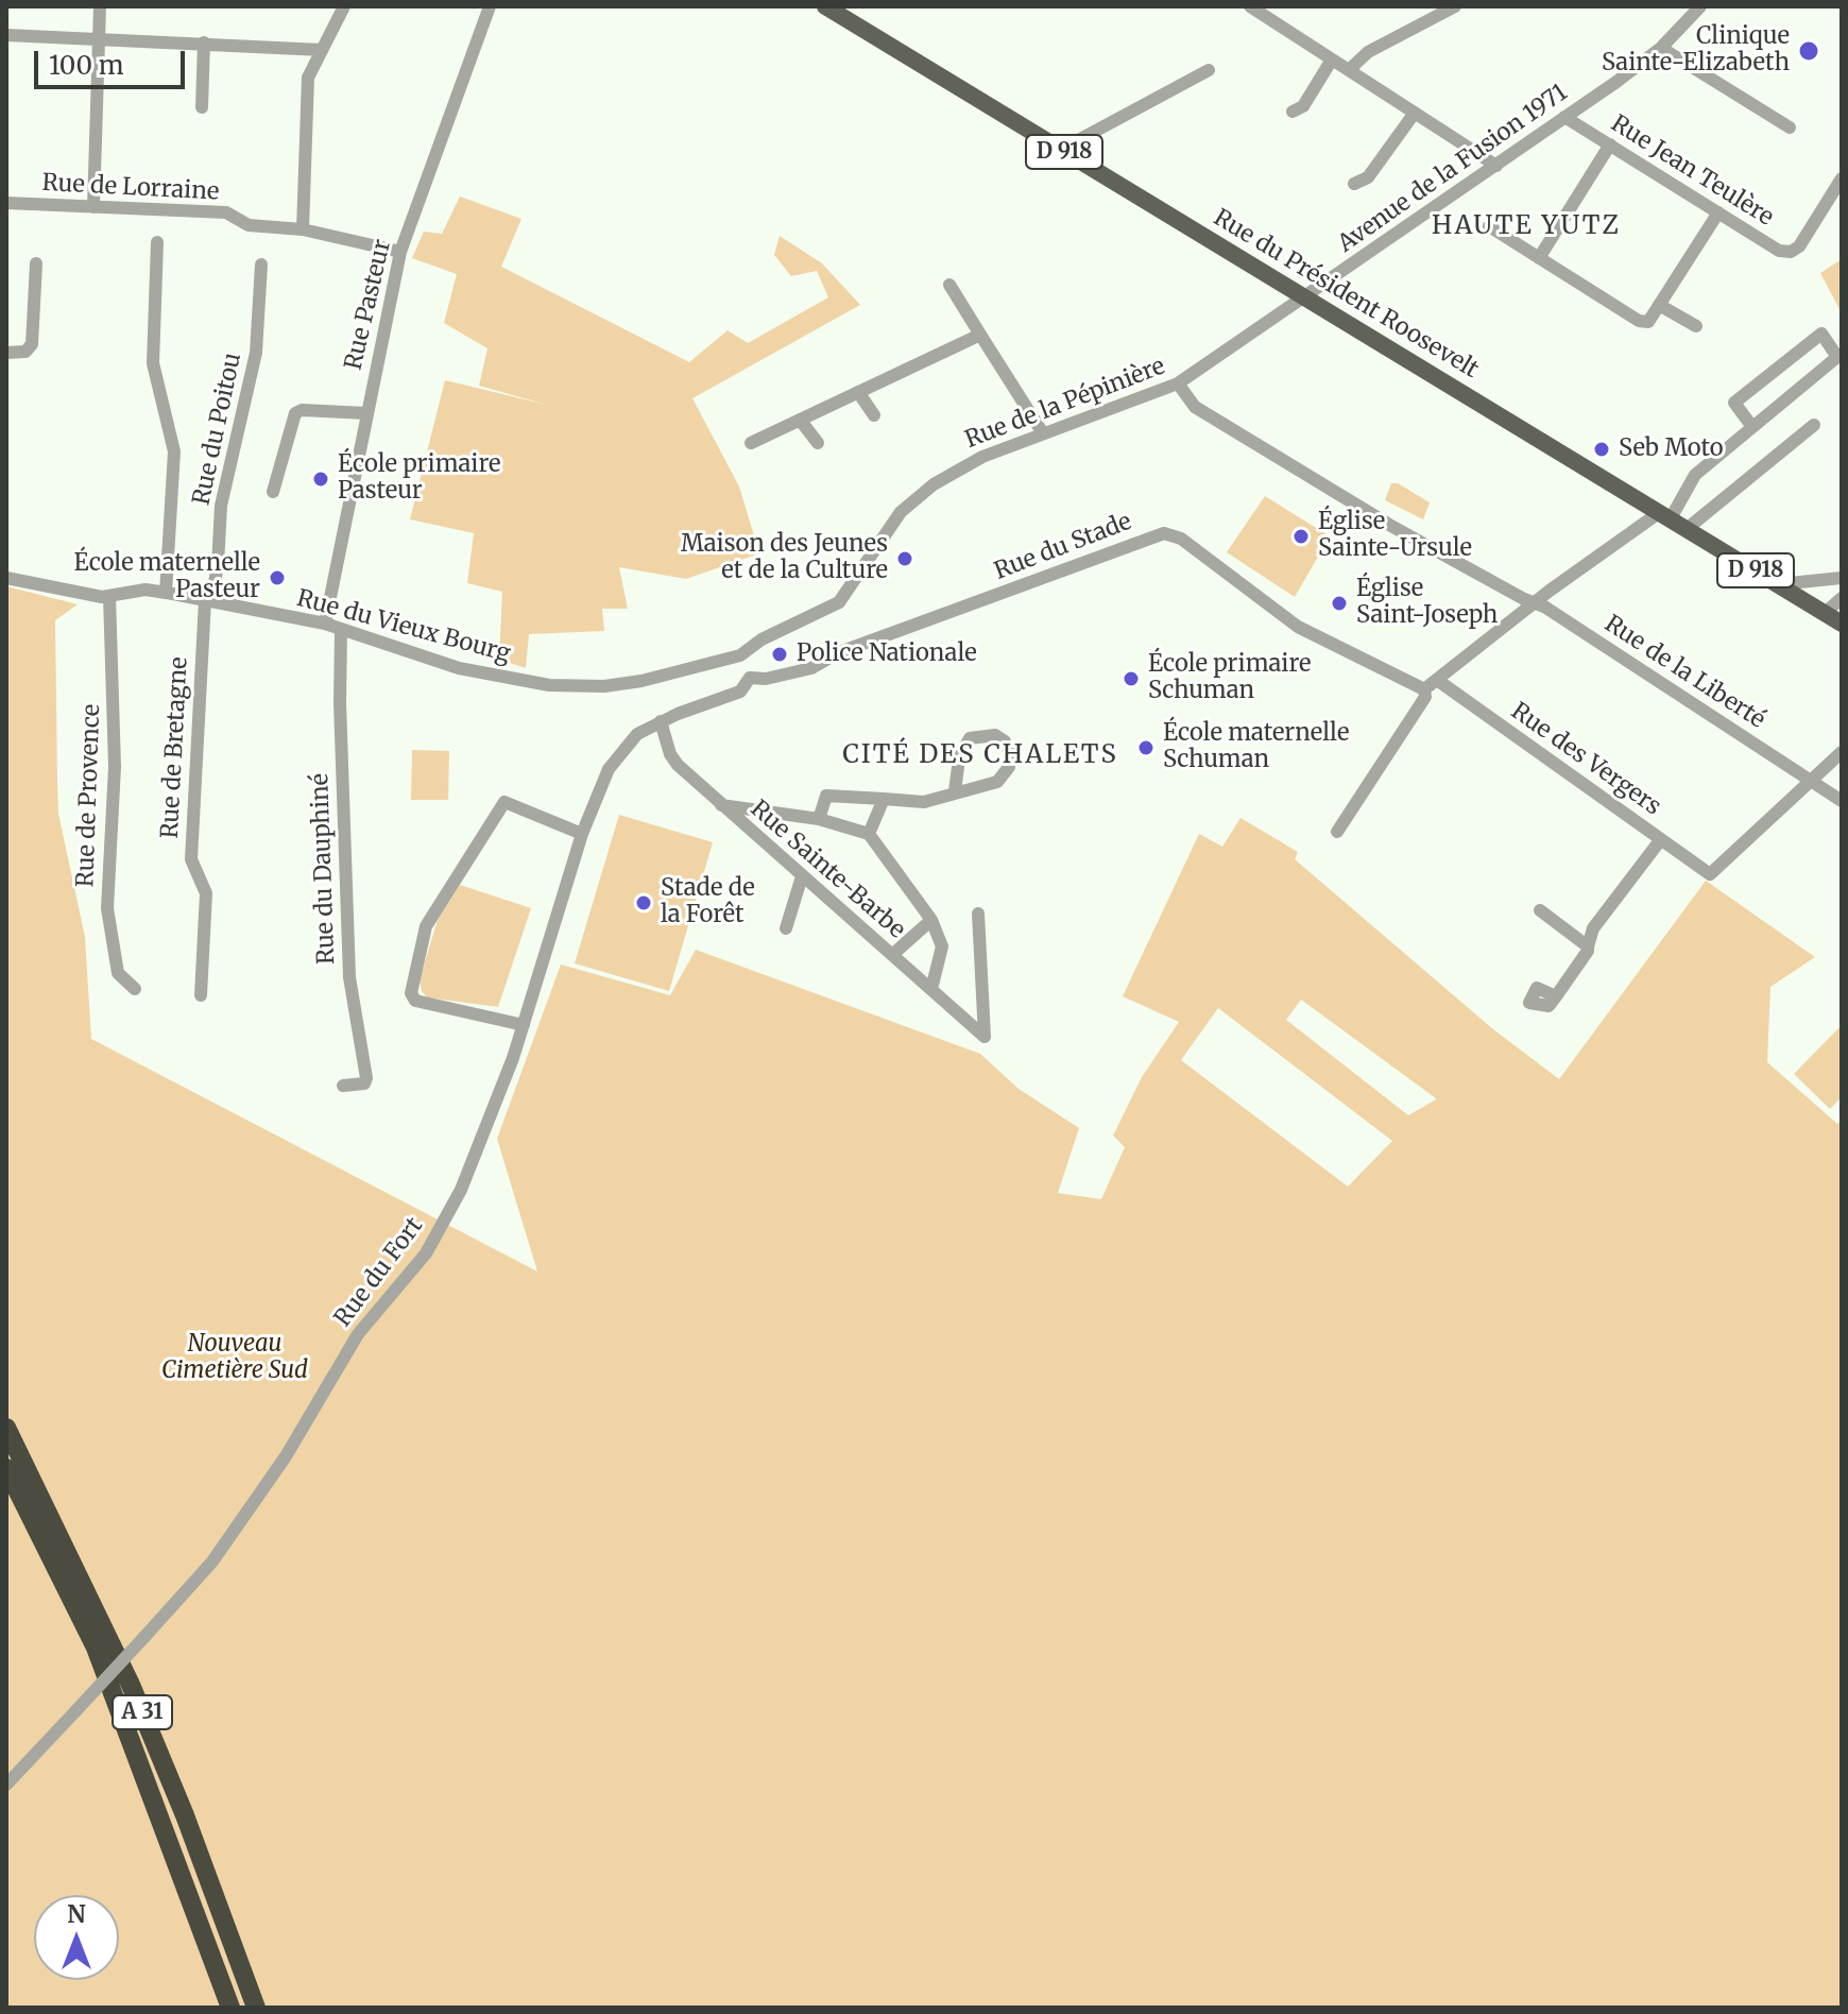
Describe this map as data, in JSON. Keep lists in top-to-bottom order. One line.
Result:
{"streets":{"highway":["A 31"],"main road":["D 918","Rue du Président Roosevelt"],"street":["Avenue de la Fusion 1971","Rue Jean Teulère","Rue de Lorraine","Rue Pasteur","Rue de la Pépinière","Rue du Poitou","Rue du Stade","Rue du Vieux Bourg","Rue de la Liberté","Rue de Bretagne","Rue des Vergers","Rue de Provence","Rue du Dauphiné","Rue Sainte-Barbe","Rue du Fort"]},"crossings":[["Avenue de la Fusion 1971","Rue Jean Teulère"],["Avenue de la Fusion 1971","Rue du Président Roosevelt"],["Avenue de la Fusion 1971","Rue de la Pépinière"],["Rue de Lorraine","Rue Pasteur"],["Rue du Président Roosevelt","Rue de la Pépinière"],["Rue Pasteur","Rue du Vieux Bourg"],["Rue de la Pépinière","Rue du Vieux Bourg"],["Rue de la Pépinière","Rue de la Liberté"],["Rue du Poitou","Rue du Vieux Bourg"],["Rue du Poitou","Rue de Bretagne"],["Rue du Stade","Rue du Fort"],["Rue du Vieux Bourg","Rue de Bretagne"],["Rue du Vieux Bourg","Rue de Provence"],["Rue du Vieux Bourg","Rue du Dauphiné"],["Rue de la Liberté","Rue des Vergers"],["Rue Sainte-Barbe","Rue du Fort"]],"districts":["HAUTE YUTZ","CITÉ DES CHALETS"],"parks":["Nouveau Cimetière Sud"],"places":["Clinique Sainte-Elizabeth","Seb Moto","École primaire Pasteur","Église Sainte-Ursule","Maison des Jeunes et de la Culture","École maternelle Pasteur","Église Saint-Joseph","Police Nationale","École primaire Schuman","École maternelle Schuman","Stade de la Forêt"],"scale_bar":"100 m","north":"top"}
